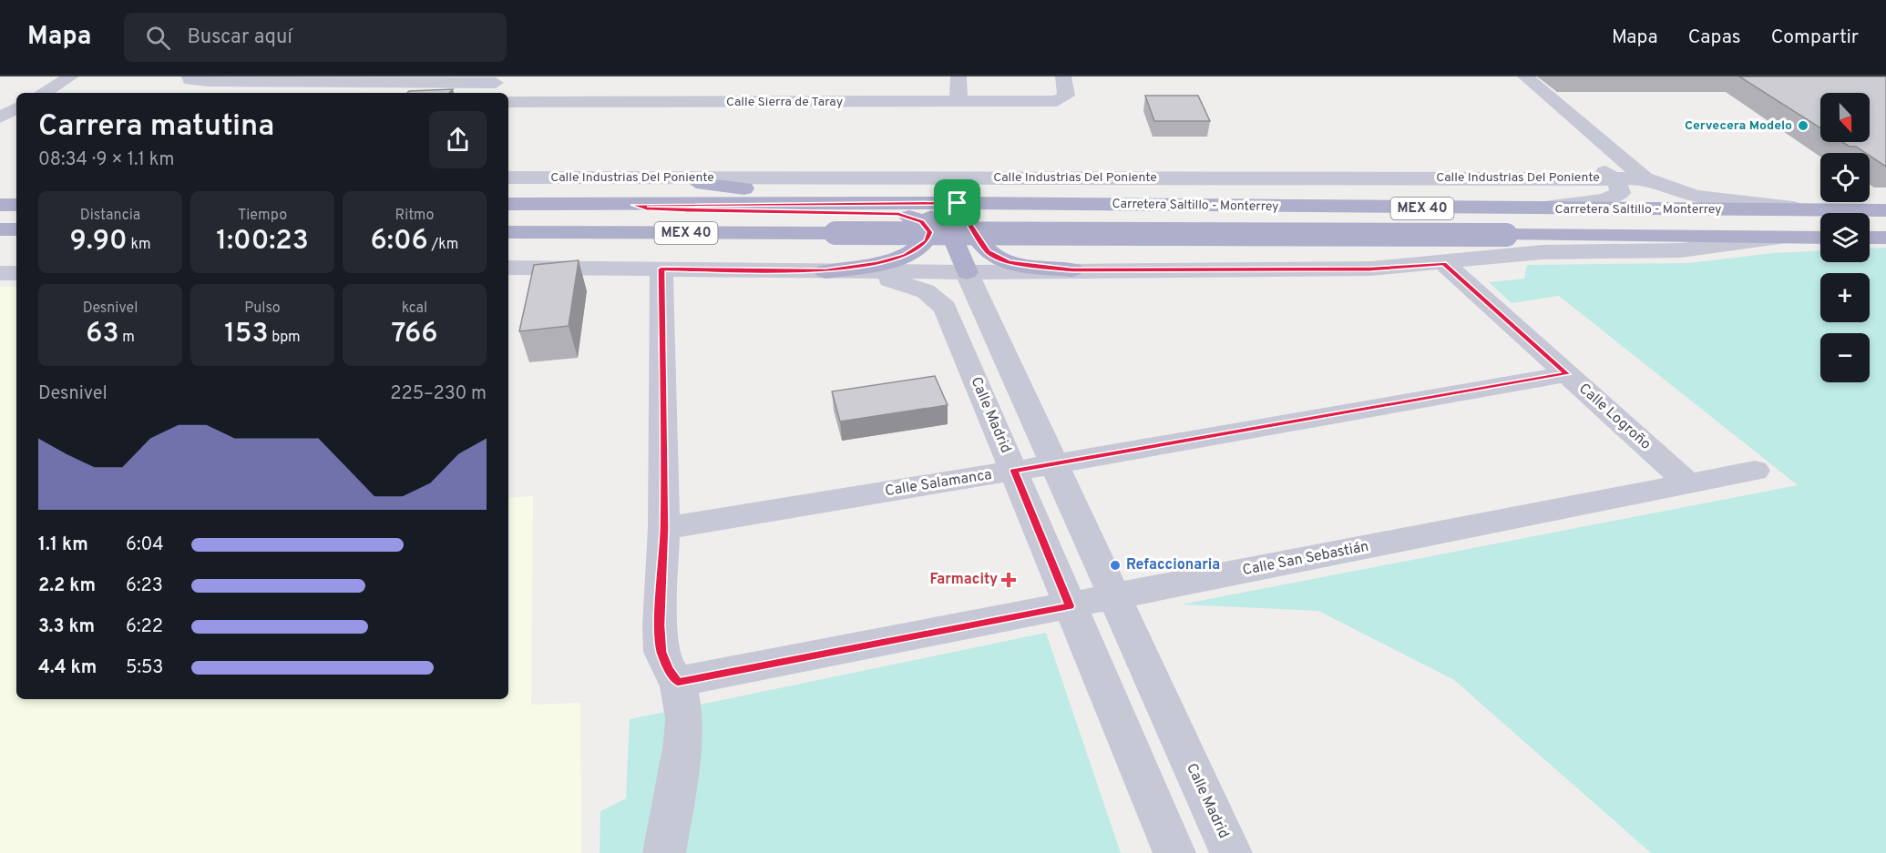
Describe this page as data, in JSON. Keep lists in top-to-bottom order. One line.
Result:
{"streets":{"main road":["Carretera Saltillo - Monterrey","MEX 40"],"street":["Calle Sierra de Taray","Calle Industrias Del Poniente","Calle Madrid","Calle Logroño","Calle Salamanca","Calle San Sebastián"]},"crossings":[["Calle Madrid","Calle Salamanca"],["Calle Madrid","Calle San Sebastián"],["Calle Logroño","Calle Salamanca"],["Calle Logroño","Calle San Sebastián"]],"places":{"other":["Cervecera Modelo","Refaccionaria"],"health":["Farmacity"]},"north":"bottom","page":{"header":"Mapa","search":"Buscar aquí","nav":["Mapa","Capas","Compartir"],"map_buttons":["+","−"],"heading":["Carrera matutina","08:34 · 9 × 1.1 km"],"stats":[["Distancia","9.90 km"],["Tiempo","1:00:23"],["Ritmo","6:06 /km"],["Desnivel","63 m"],["Pulso","153 bpm"],["kcal","766"]],"chart":["Desnivel","225–230 m"],"list":[{"name":"1.1 km","note":"6:04"},{"name":"2.2 km","note":"6:23"},{"name":"3.3 km","note":"6:22"},{"name":"4.4 km","note":"5:53"}]}}
